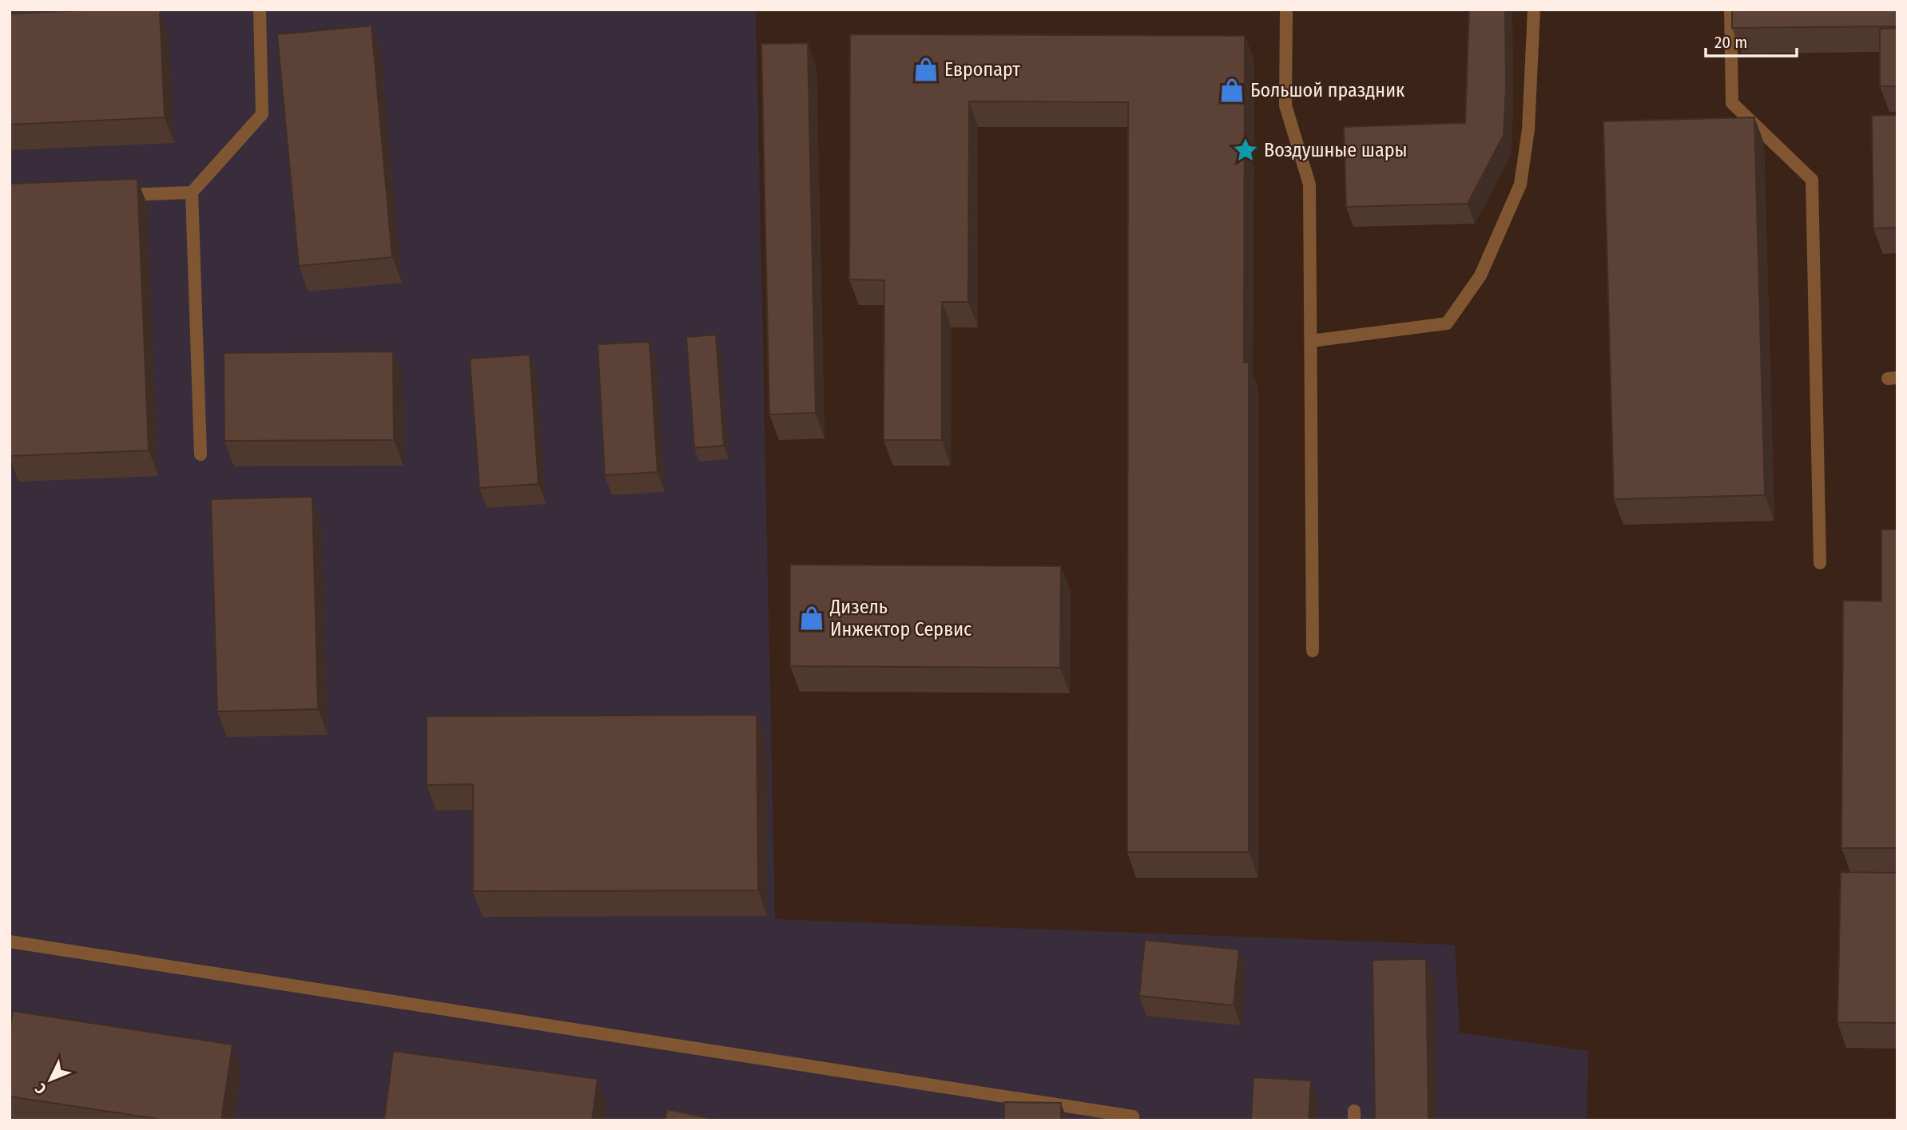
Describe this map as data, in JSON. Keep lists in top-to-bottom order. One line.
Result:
{"places":{"shop":["Европарт","Большой праздник","Дизель Инжектор Сервис"],"place":["Воздушные шары"]},"scale_bar":"20 m","north":"bottom left"}
